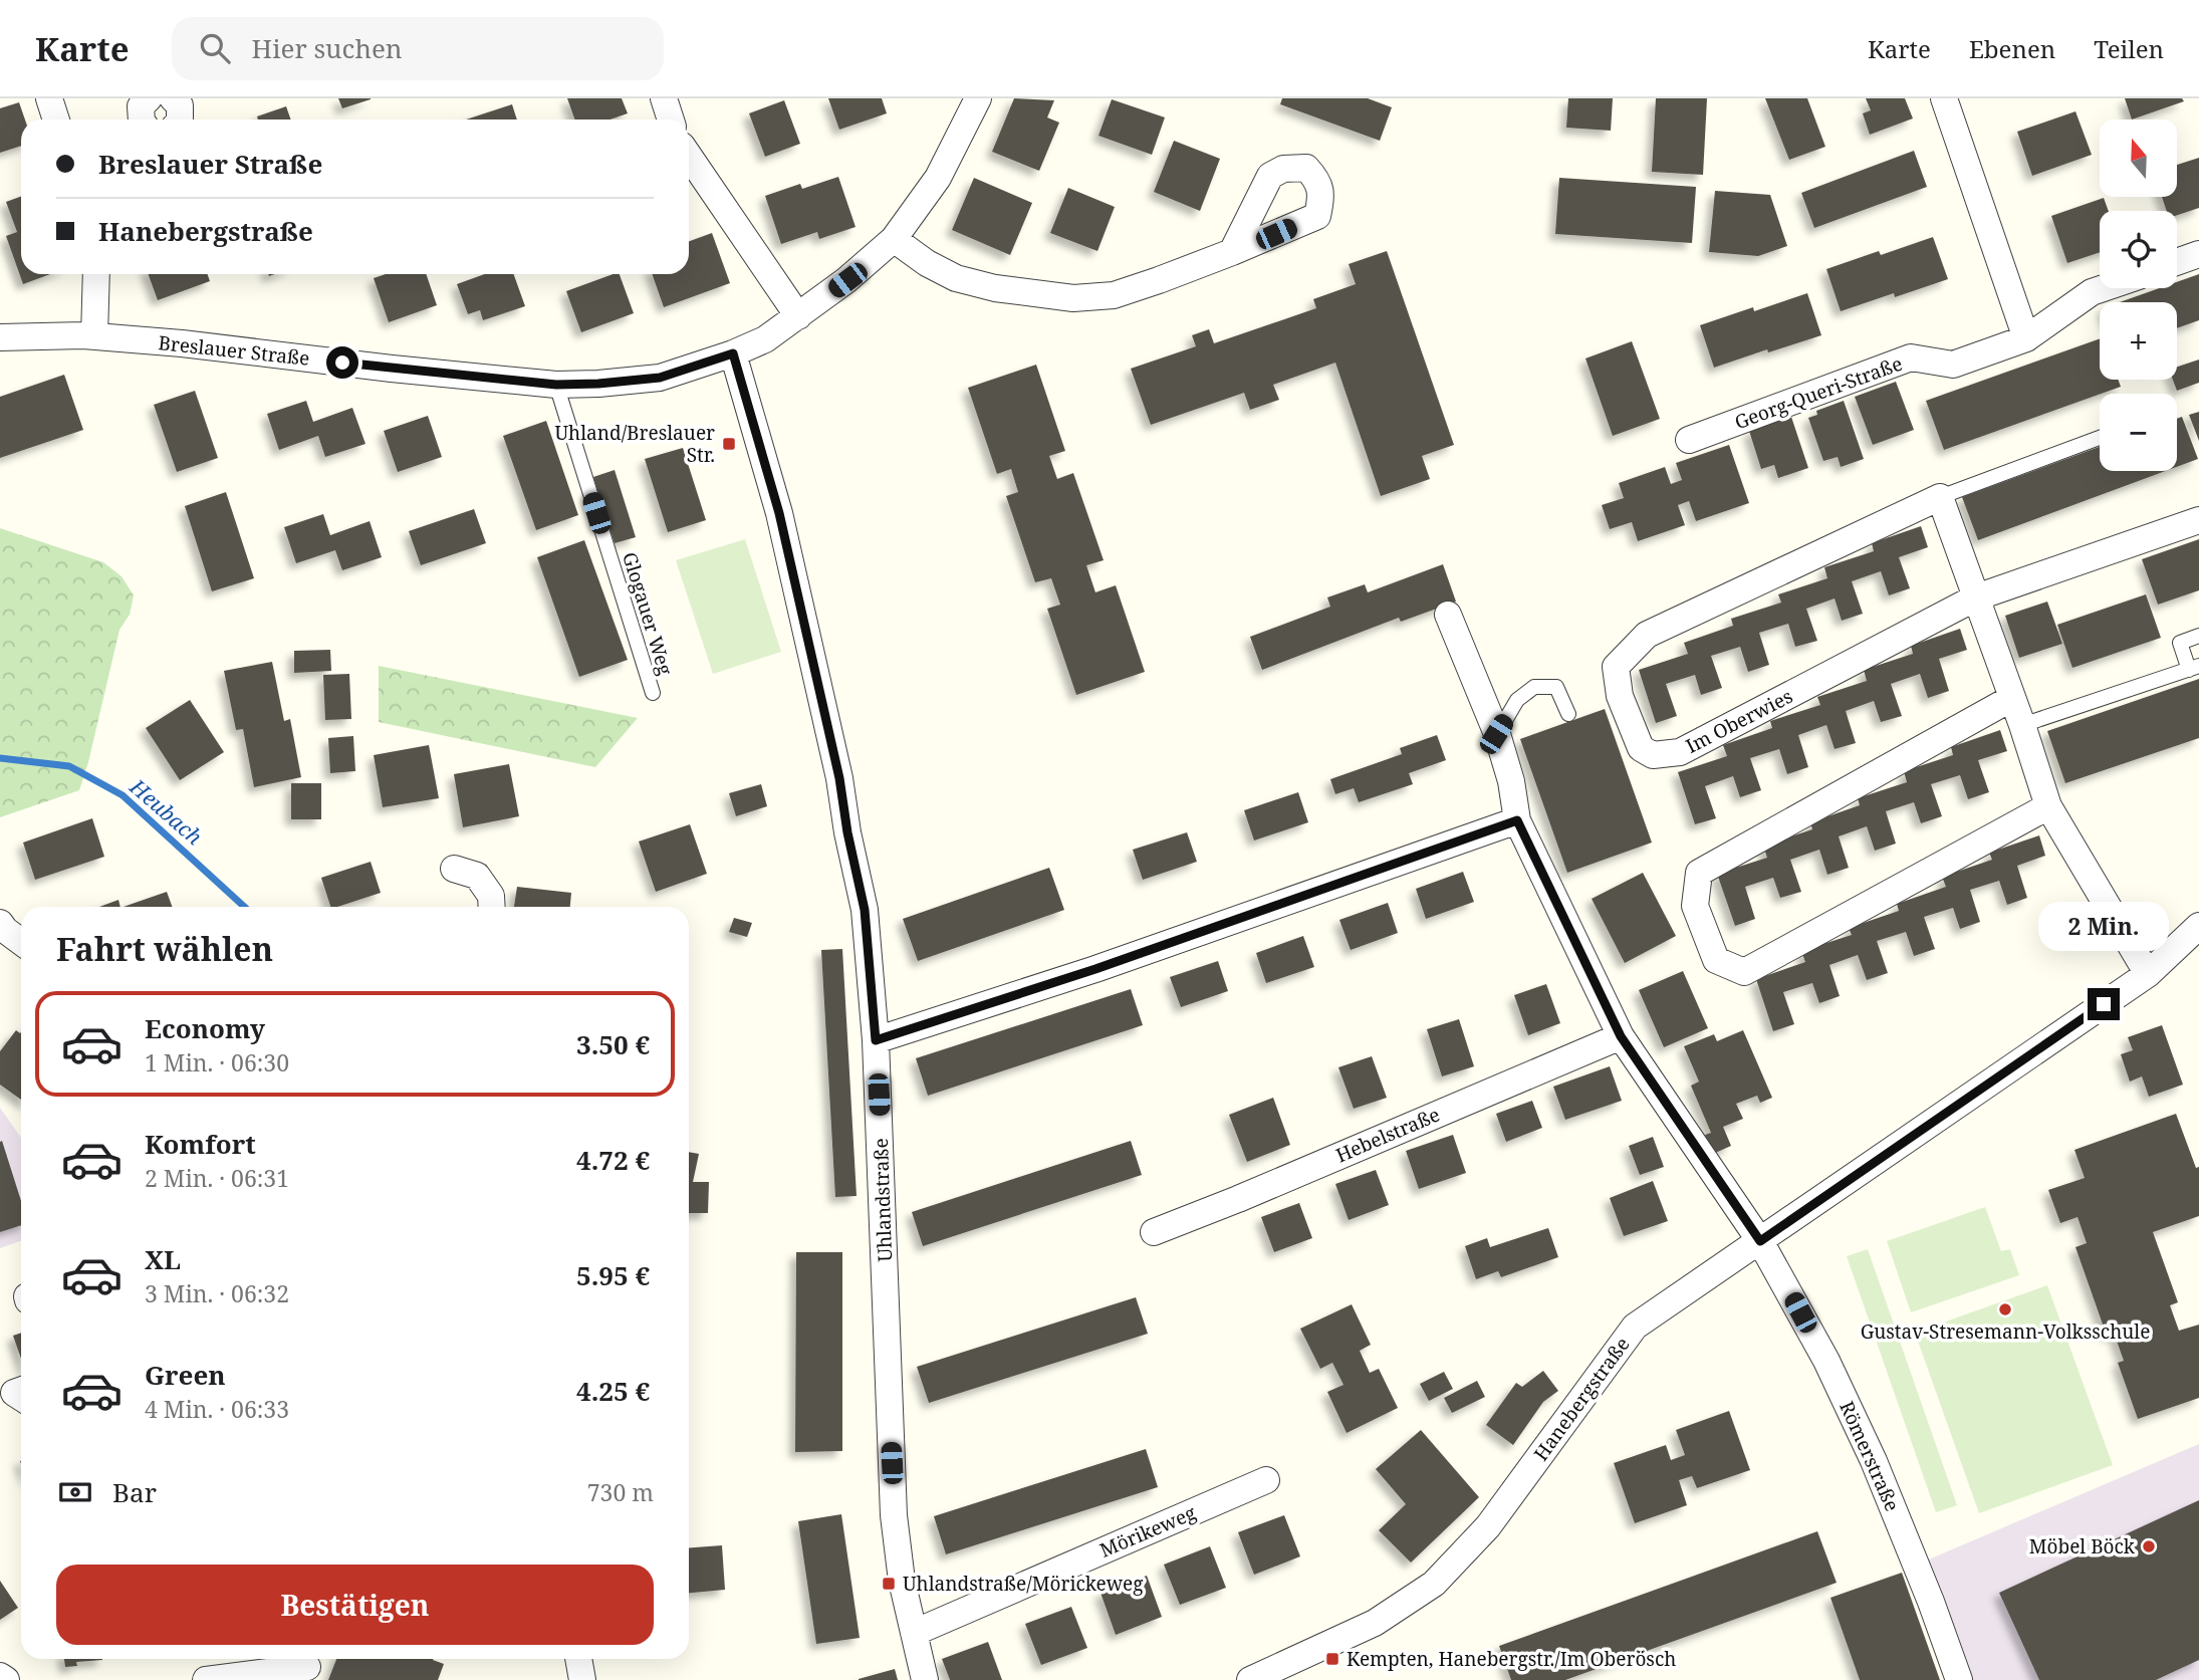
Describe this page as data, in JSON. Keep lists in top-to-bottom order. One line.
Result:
{"streets":{"street":["Breslauer Straße","Georg-Queri-Straße","Im Oberwies","Hebelstraße","Uhlandstraße","Hanebergstraße","Römerstraße","Mörikeweg"],"lane":["Glogauer Weg"]},"crossings":[["Breslauer Straße","Glogauer Weg"],["Breslauer Straße","Uhlandstraße"],["Hebelstraße","Römerstraße"],["Uhlandstraße","Mörikeweg"],["Hanebergstraße","Römerstraße"]],"water":["Heubach"],"places":{"transit":["Uhland/Breslauer Str.","Uhlandstraße/Mörickeweg","Kempten, Hanebergstr./Im Oberösch"],"other":["Gustav-Stresemann-Volksschule","Möbel Böck"]},"north":"top","page":{"header":"Karte","search":"Hier suchen","nav":["Karte","Ebenen","Teilen"],"map_buttons":["+","−"],"banner":["Breslauer Straße","Hanebergstraße"],"bubble":"2 Min.","heading":"Fahrt wählen","list":[{"name":"Economy","note":"1 Min. · 06:30","value":"3.50 €"},{"name":"Komfort","note":"2 Min. · 06:31","value":"4.72 €"},{"name":"XL","note":"3 Min. · 06:32","value":"5.95 €"},{"name":"Green","note":"4 Min. · 06:33","value":"4.25 €"}],"pay":["Bar","730 m"],"buttons":"Bestätigen"}}
